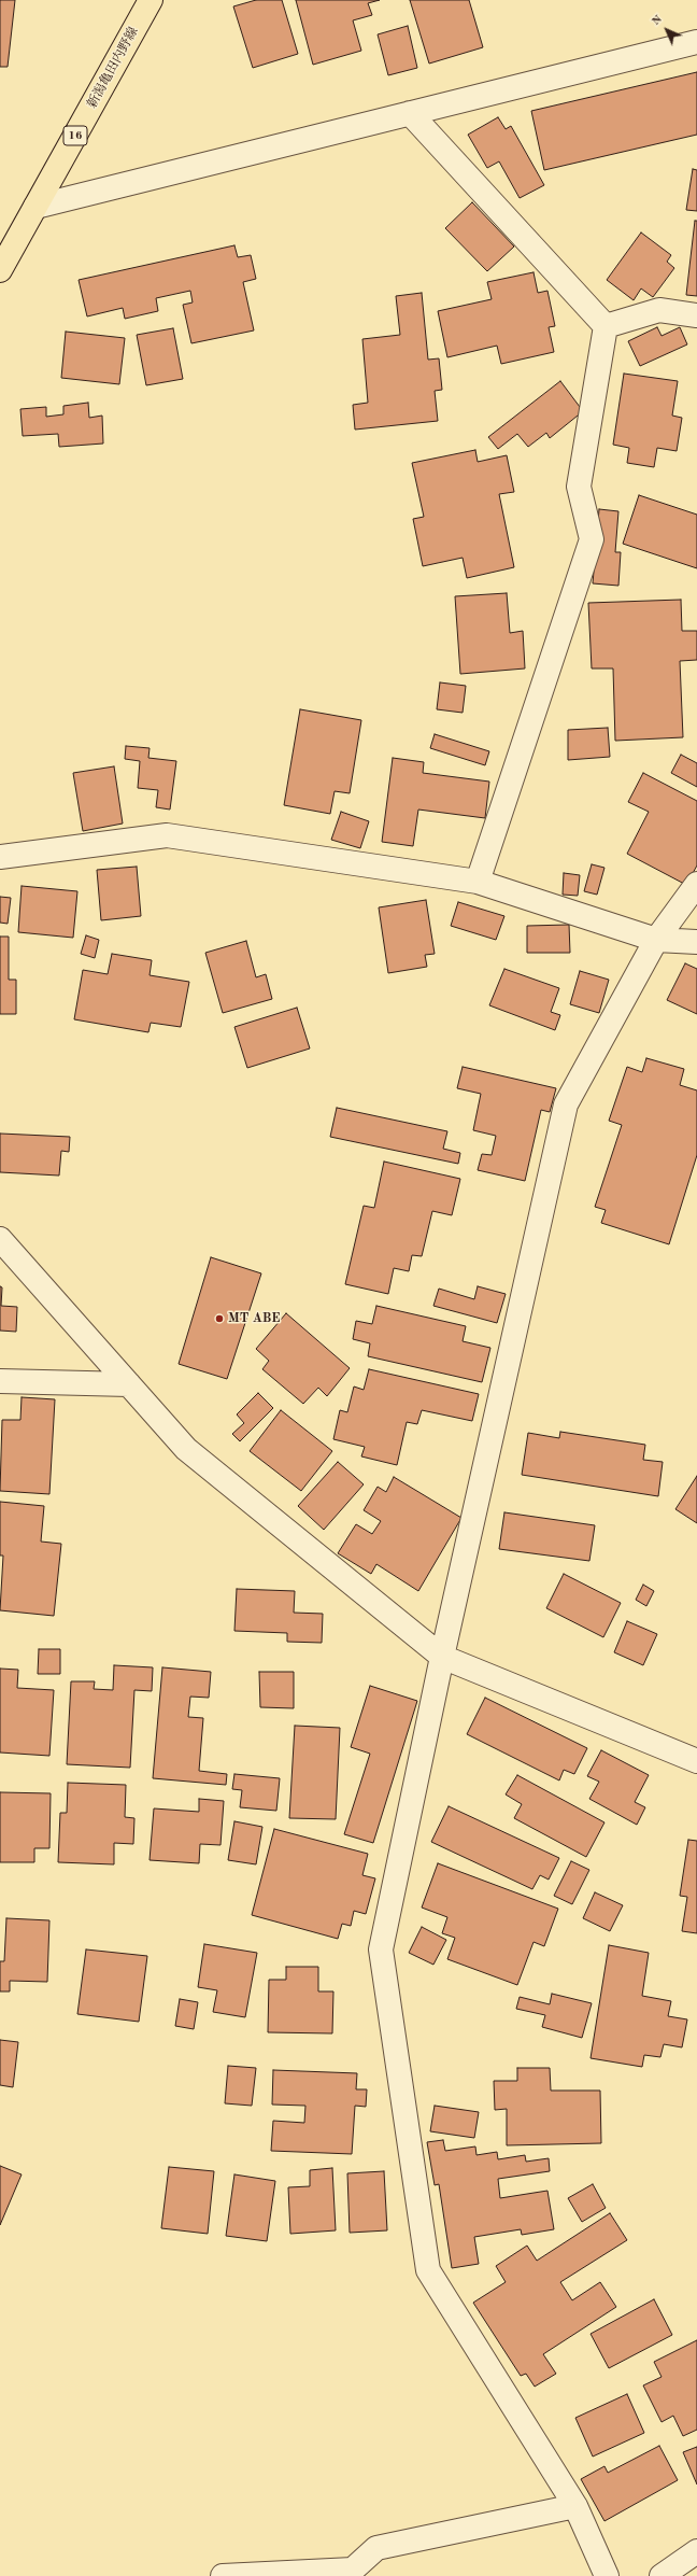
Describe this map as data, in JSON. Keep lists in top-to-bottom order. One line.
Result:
{"streets":{"main road":["新潟亀田内野線","16"]},"places":["MT ABE"],"north":"top left"}
